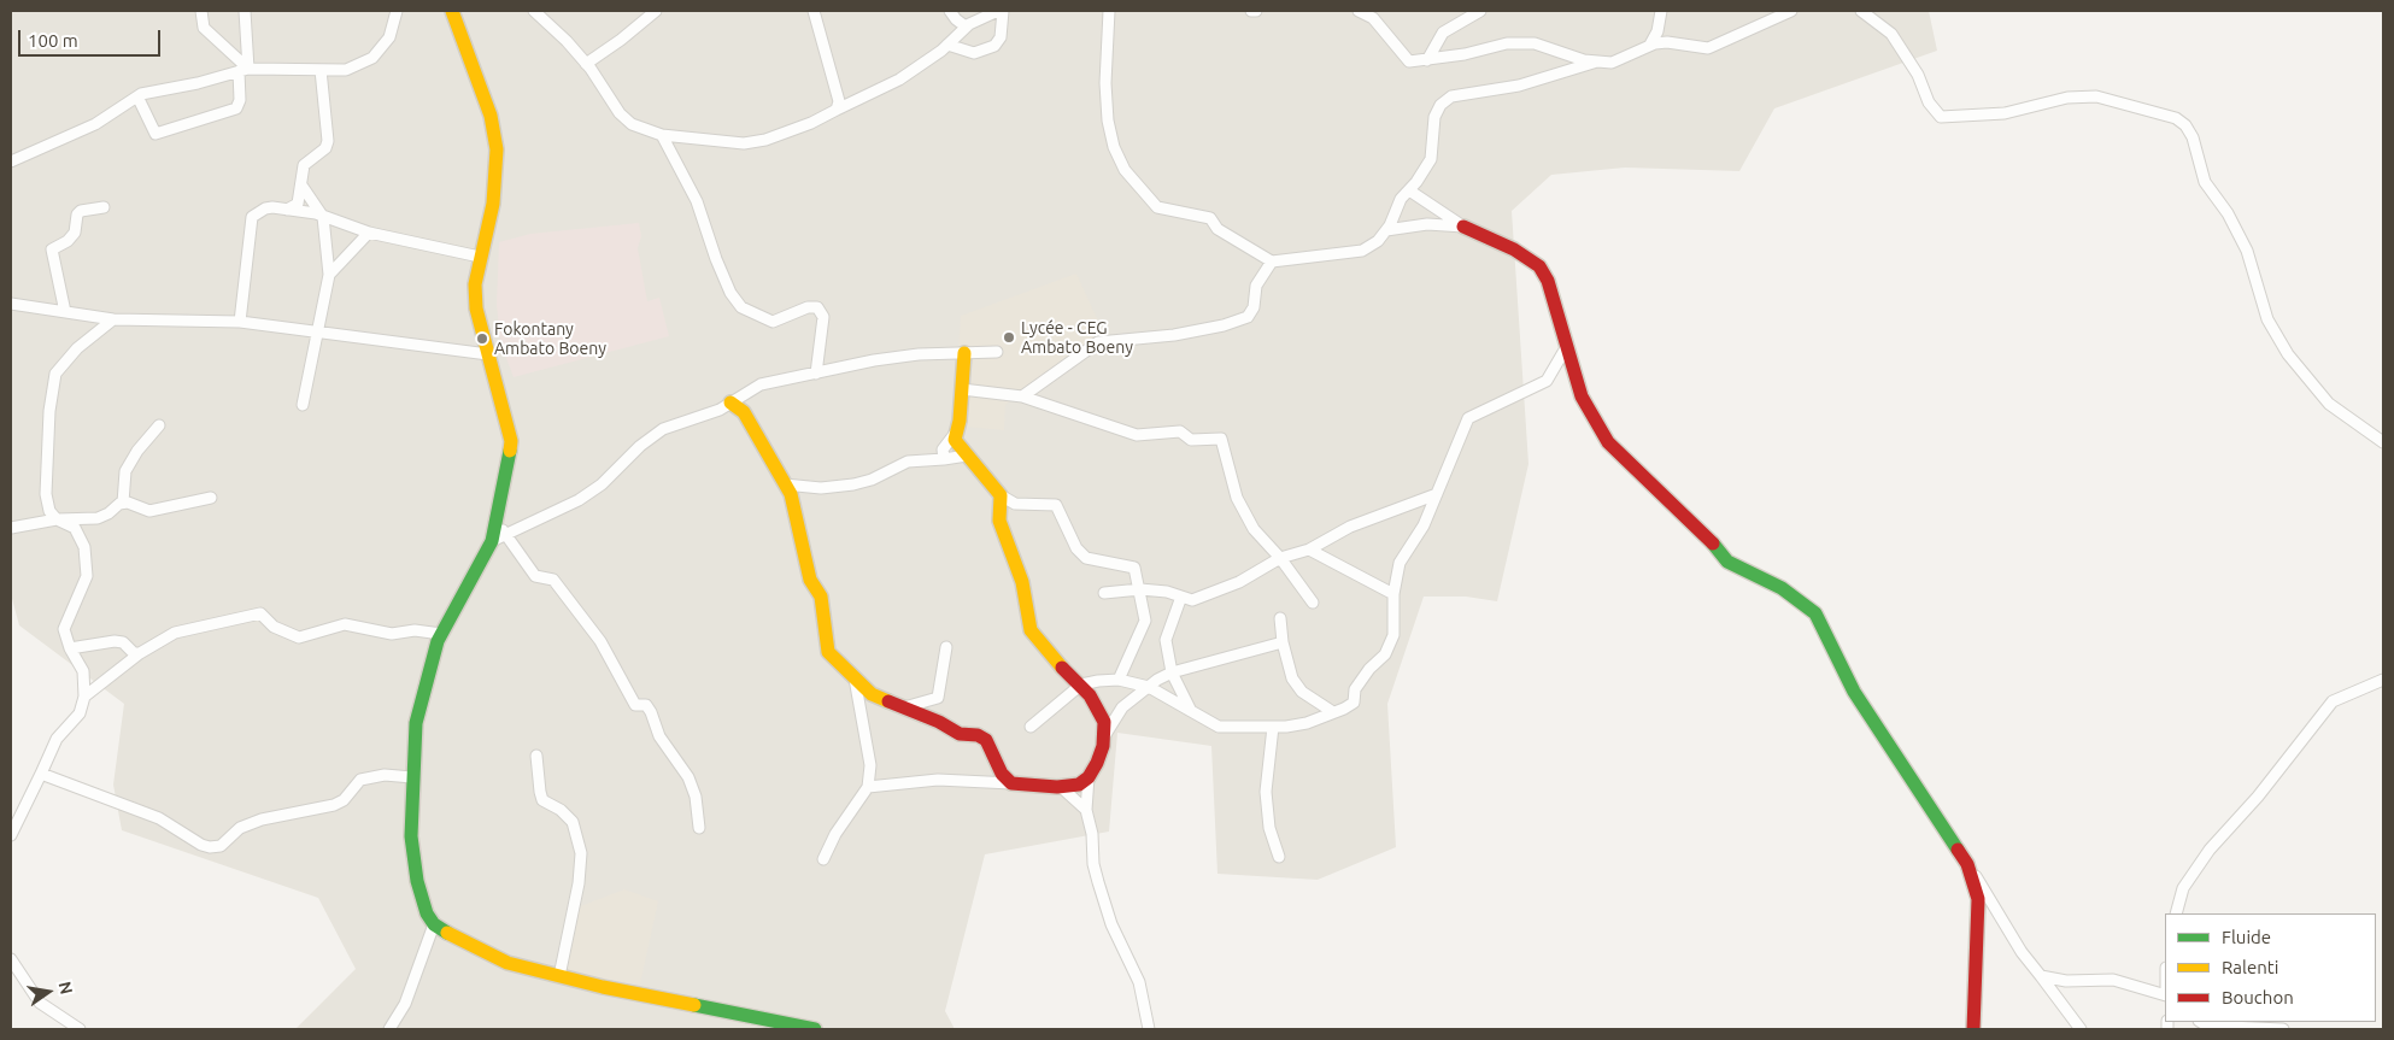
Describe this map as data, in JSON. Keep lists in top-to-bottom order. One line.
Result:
{"places":["Lycée - CEG Ambato Boeny","Fokontany Ambato Boeny"],"legend":["Fluide","Ralenti","Bouchon"],"scale_bar":"100 m","north":"right"}
